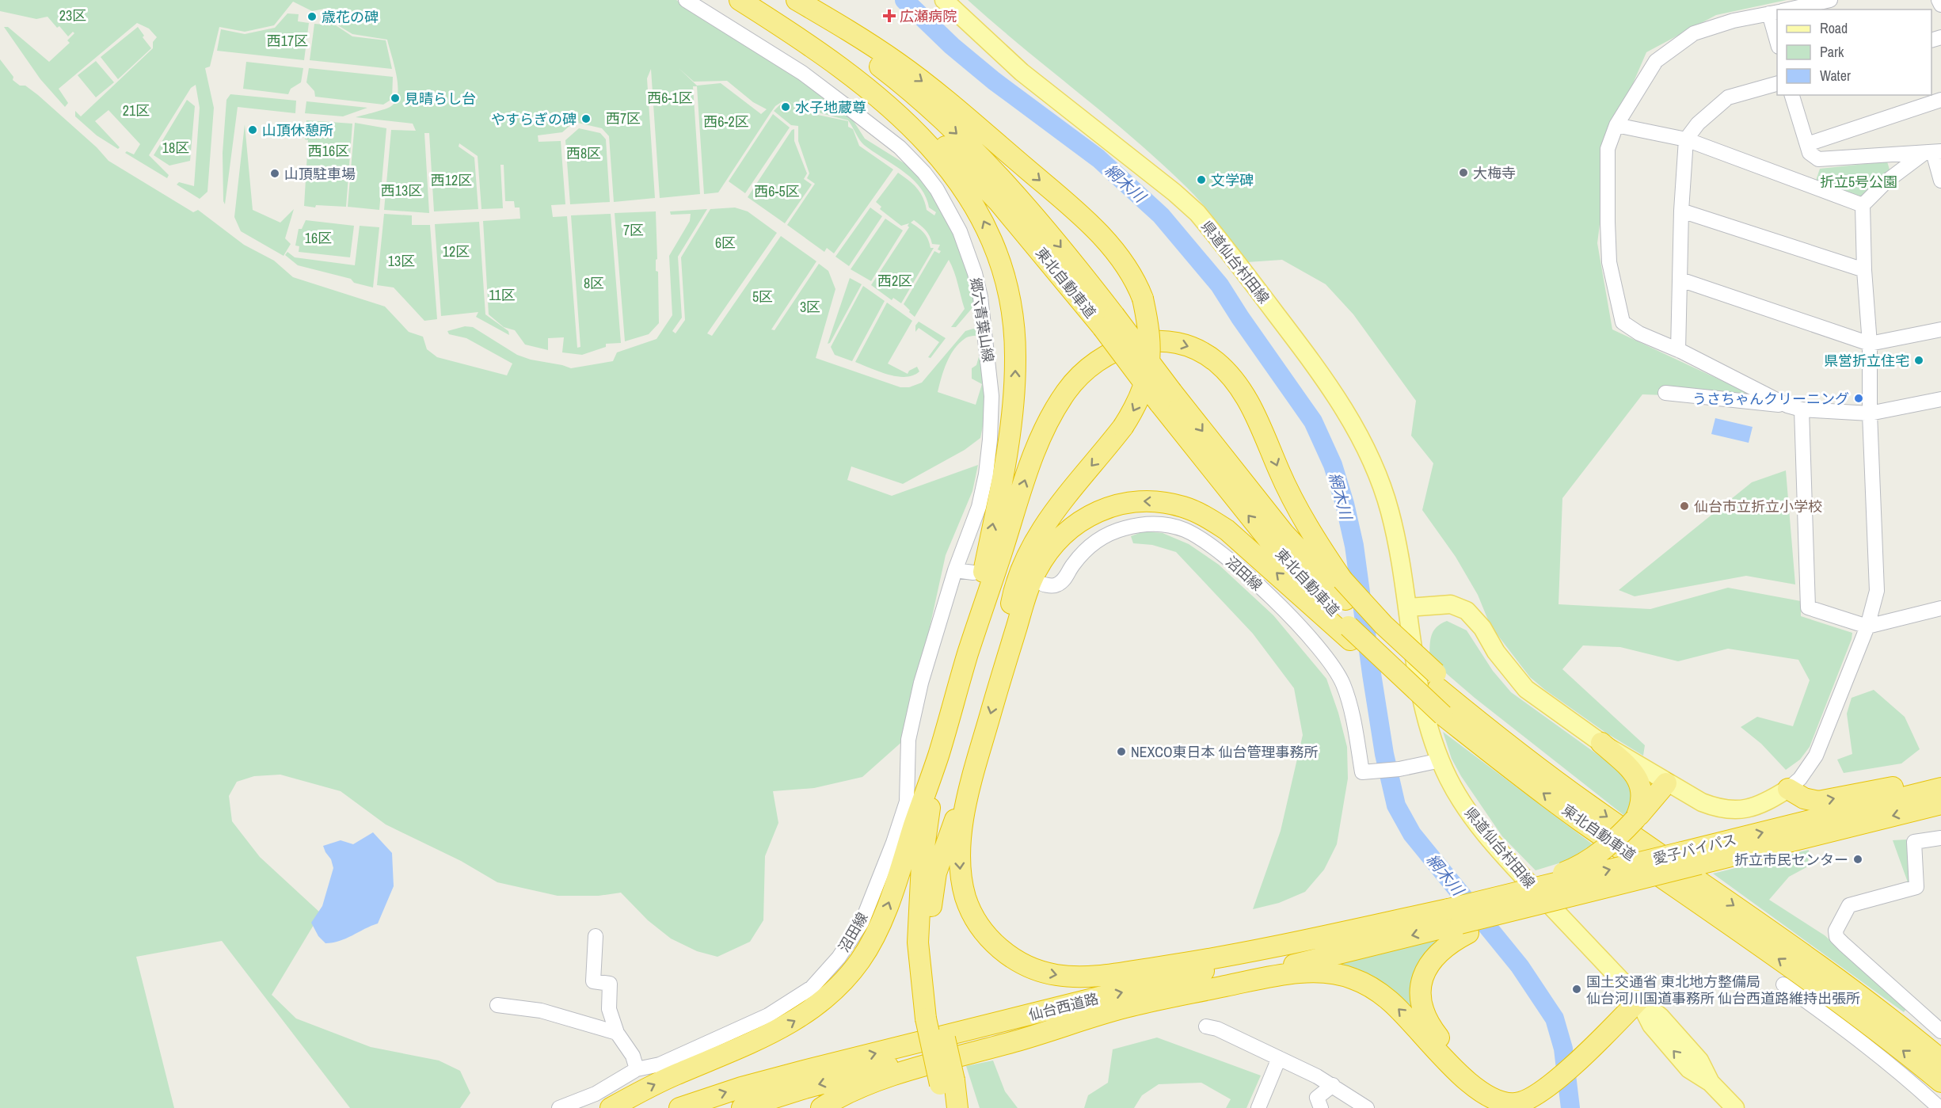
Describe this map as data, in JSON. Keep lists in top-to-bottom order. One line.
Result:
{"streets":{"highway":["東北自動車道","愛子バイパス","仙台西道路"],"main road":["県道仙台村田線"],"street":["郷六青葉山線","沼田線"]},"crossings":[["県道仙台村田線","沼田線"],["郷六青葉山線","沼田線"],["愛子バイパス","仙台西道路"]],"water":["網木川"],"parks":["23区","西17区","西6-1区","21区","西7区","西6-2区","18区","西16区","西8区","西12区","折立5号公園","西13区","西6-5区","7区","16区","6区","12区","13区","西2区","8区","11区","5区","3区"],"places":{"health":["広瀬病院"],"other":["歳花の碑","見晴らし台","水子地蔵尊","やすらぎの碑","山頂休憩所","大梅寺","山頂駐車場","文学碑","県営折立住宅","うさちゃんクリーニング","仙台市立折立小学校","NEXCO東日本 仙台管理事務所","折立市民センター","国土交通省 東北地方整備局 仙台河川国道事務所 仙台西道路維持出張所"]},"legend":["Road","Park","Water"]}
